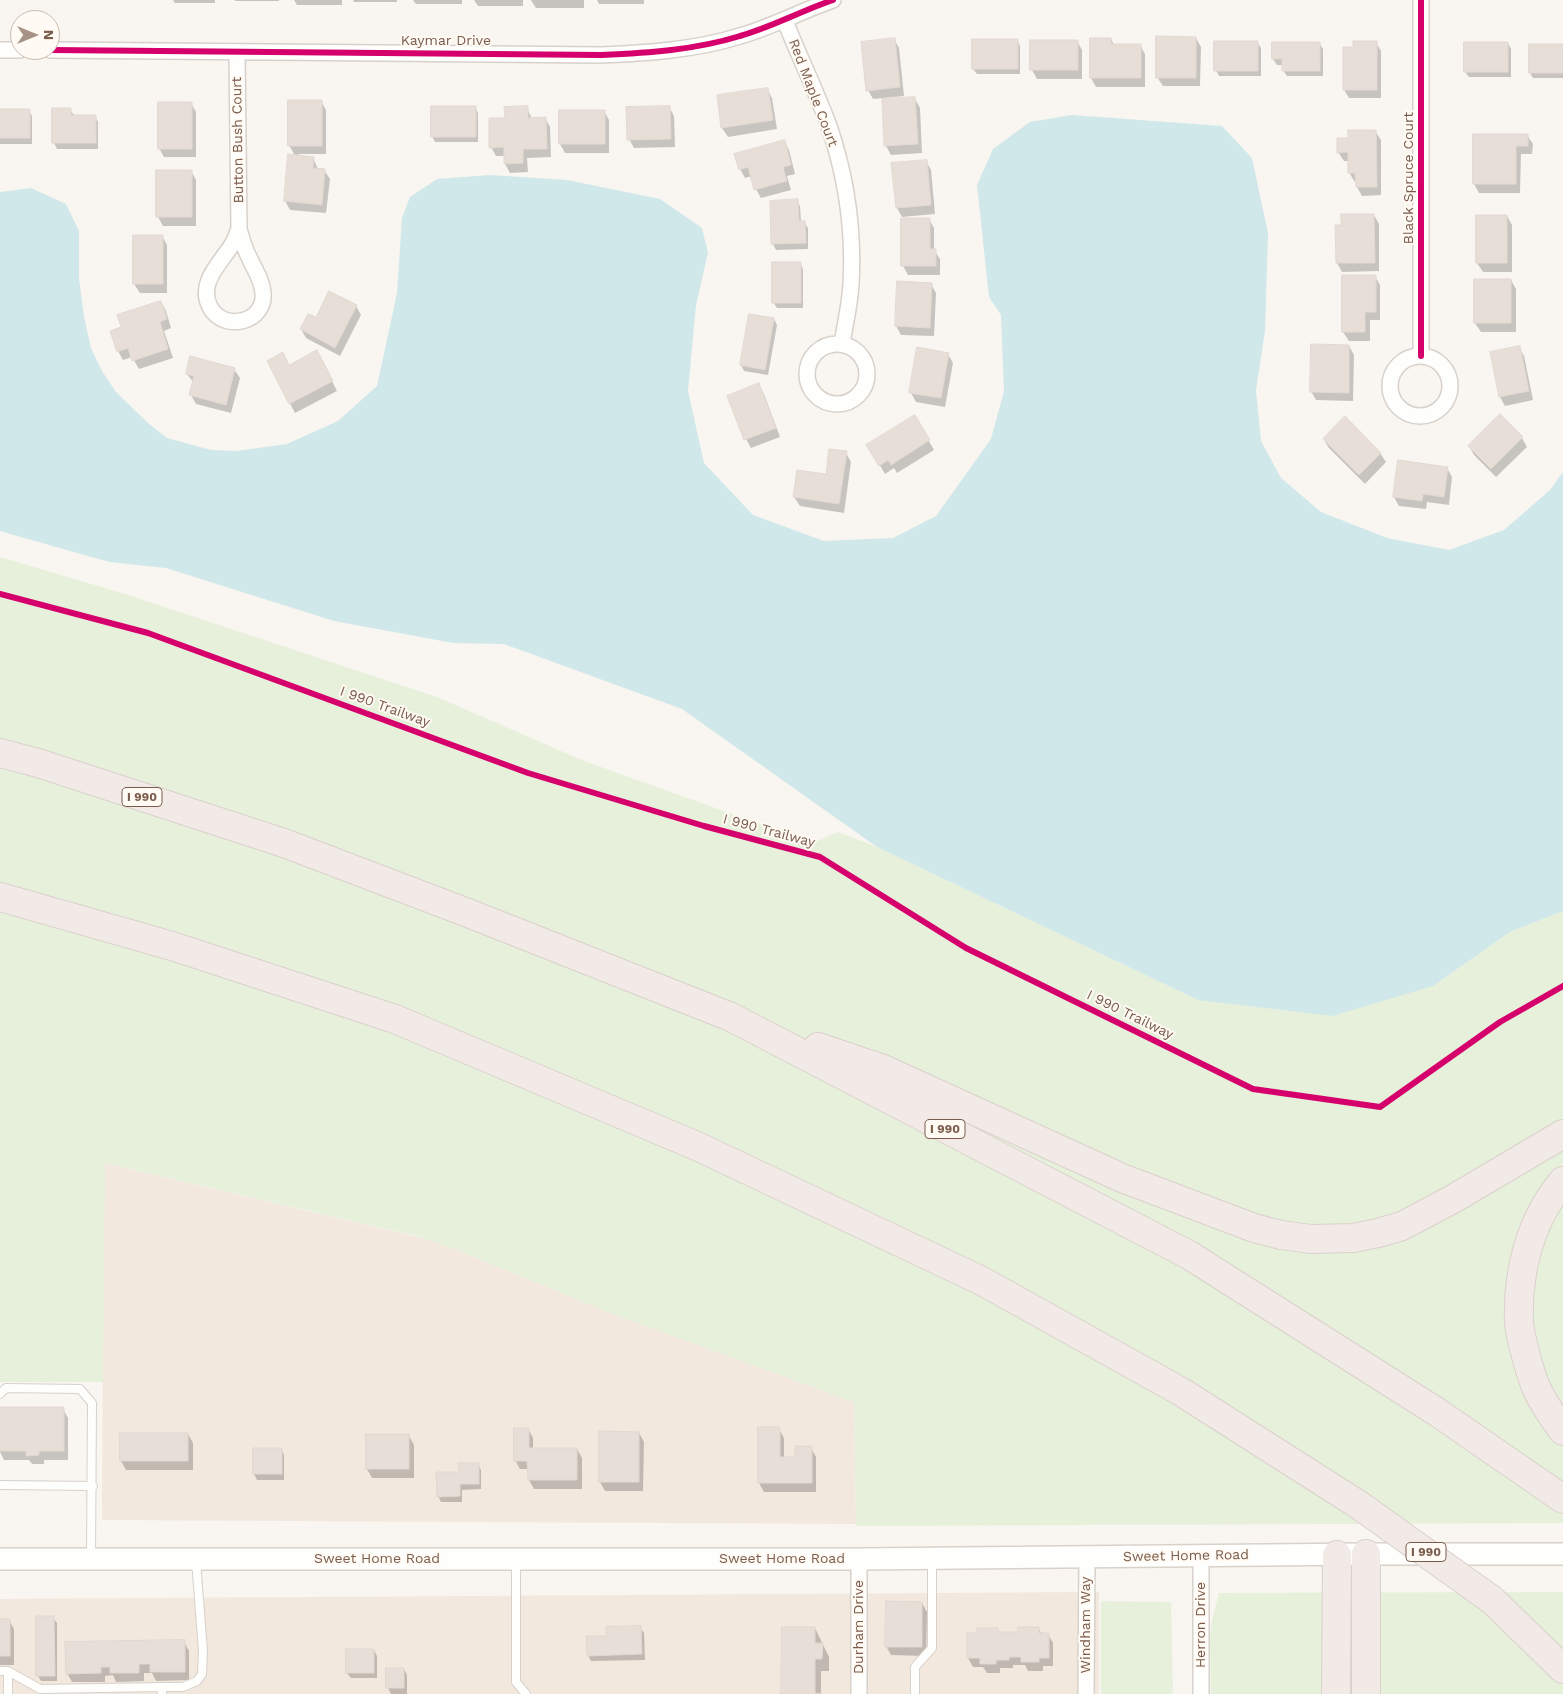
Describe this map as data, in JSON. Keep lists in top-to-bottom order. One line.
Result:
{"streets":{"highway":["I 990"],"main road":["Sweet Home Road"],"street":["Kaymar Drive","Red Maple Court","Button Bush Court","Black Spruce Court","Windham Way","Herron Drive","Durham Drive"],"cycle path":["I 990 Trailway"]},"crossings":[["Kaymar Drive","Red Maple Court"],["Kaymar Drive","Button Bush Court"],["Sweet Home Road","Windham Way"],["Sweet Home Road","Herron Drive"],["Sweet Home Road","Durham Drive"]],"north":"right"}
